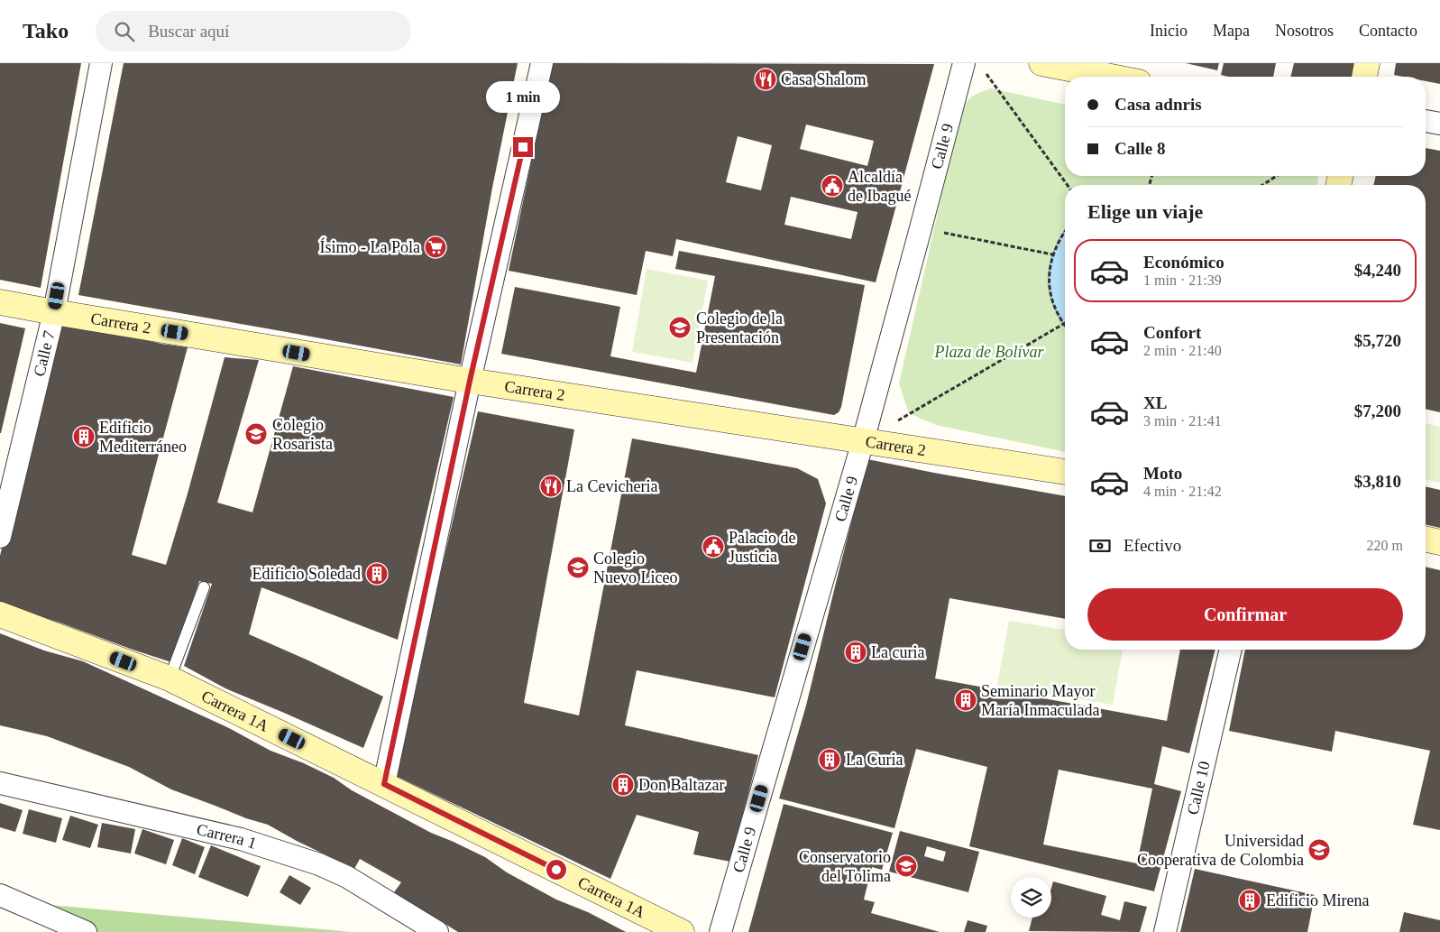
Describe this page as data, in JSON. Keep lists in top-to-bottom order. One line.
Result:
{"streets":{"main road":["Carrera 2","Carrera 1A"],"street":["Calle 9","Calle 7","Calle 10","Carrera 1"]},"crossings":[["Calle 9","Carrera 2"],["Carrera 2","Calle 7"]],"parks":["Plaza de Bolívar"],"places":{"restaurant":["Casa Shalom","La Cevicheria"],"public building":["Alcaldía de Ibagué","Palacio de Justicia"],"supermarket":["Ísimo - La Pola"],"school or university":["Colegio de la Presentación","Colegio Rosarista","Colegio Nuevo Liceo","Universidad Cooperativa de Colombia","Conservatorio del Tolima"],"building":["Edificio Mediterráneo","Edificio Soledad","La curia","Seminario Mayor María Inmaculada","La Curia","Don Baltazar","Edificio Mirena"]},"page":{"header":"Tako","search":"Buscar aquí","nav":["Inicio","Mapa","Nosotros","Contacto"],"banner":["Casa adnris","Calle 8"],"bubble":"1 min","heading":"Elige un viaje","list":[{"name":"Económico","note":"1 min · 21:39","value":"$4,240"},{"name":"Confort","note":"2 min · 21:40","value":"$5,720"},{"name":"XL","note":"3 min · 21:41","value":"$7,200"},{"name":"Moto","note":"4 min · 21:42","value":"$3,810"}],"pay":["Efectivo","220 m"],"buttons":"Confirmar"}}
